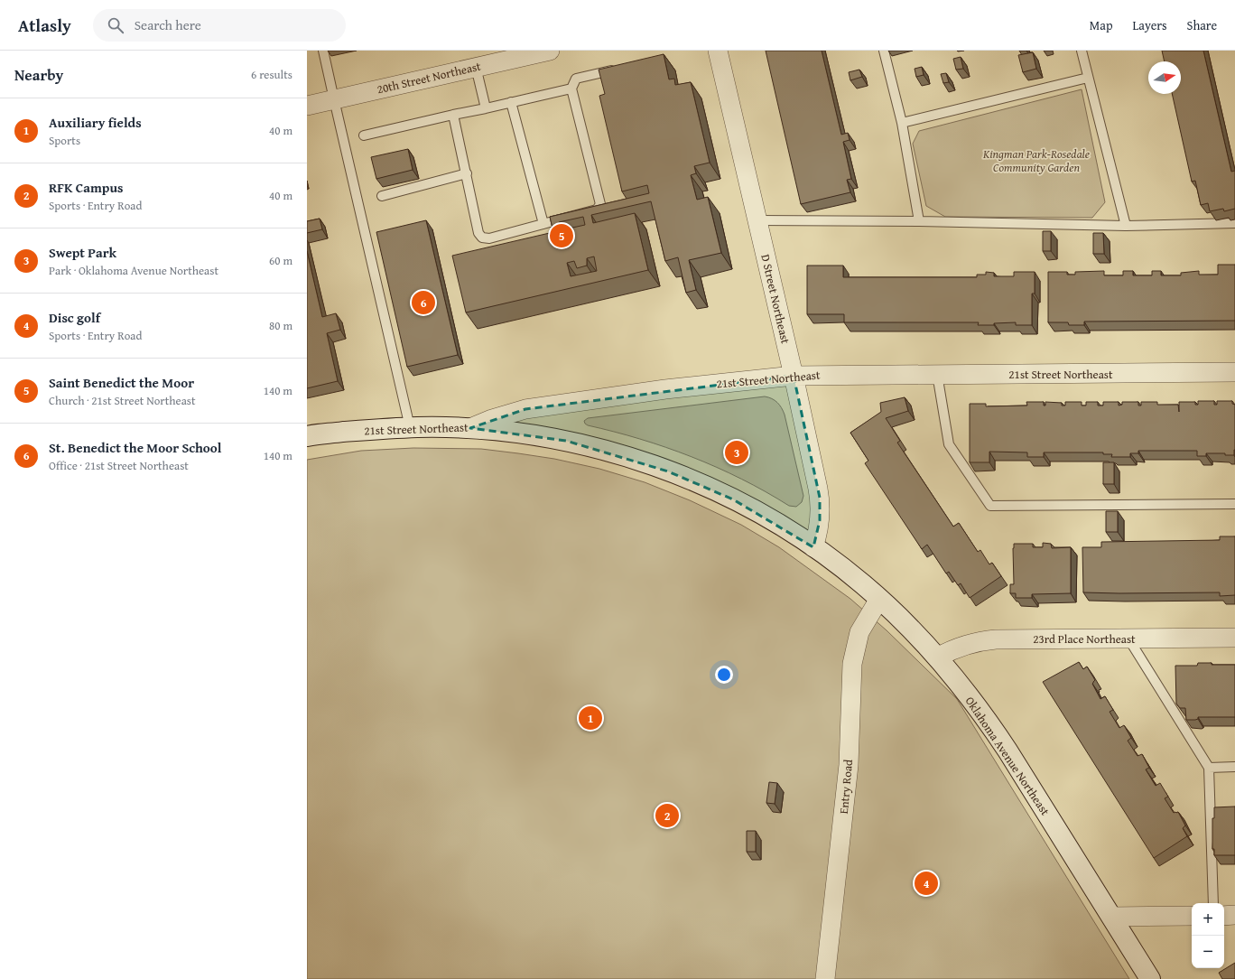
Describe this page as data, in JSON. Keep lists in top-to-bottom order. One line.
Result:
{"streets":{"street":["20th Street Northeast","D Street Northeast","21st Street Northeast","23rd Place Northeast","Oklahoma Avenue Northeast","Entry Road"]},"crossings":[["D Street Northeast","21st Street Northeast"],["D Street Northeast","Oklahoma Avenue Northeast"],["21st Street Northeast","Oklahoma Avenue Northeast"],["23rd Place Northeast","Oklahoma Avenue Northeast"],["Oklahoma Avenue Northeast","Entry Road"]],"parks":["Kingman Park-Rosedale Community Garden"],"north":"right","page":{"header":"Atlasly","search":"Search here","nav":["Map","Layers","Share"],"heading":["Nearby","6 results"],"list":[{"mark":"1","name":"Auxiliary fields","note":"Sports","value":"40 m"},{"mark":"2","name":"RFK Campus","note":"Sports · Entry Road","value":"40 m"},{"mark":"3","name":"Swept Park","note":"Park · Oklahoma Avenue Northeast","value":"60 m"},{"mark":"4","name":"Disc golf","note":"Sports · Entry Road","value":"80 m"},{"mark":"5","name":"Saint Benedict the Moor","note":"Church · 21st Street Northeast","value":"140 m"},{"mark":"6","name":"St. Benedict the Moor School","note":"Office · 21st Street Northeast","value":"140 m"}],"pins":["5","6","3","1","2","4"],"map_buttons":["+","−"]}}
